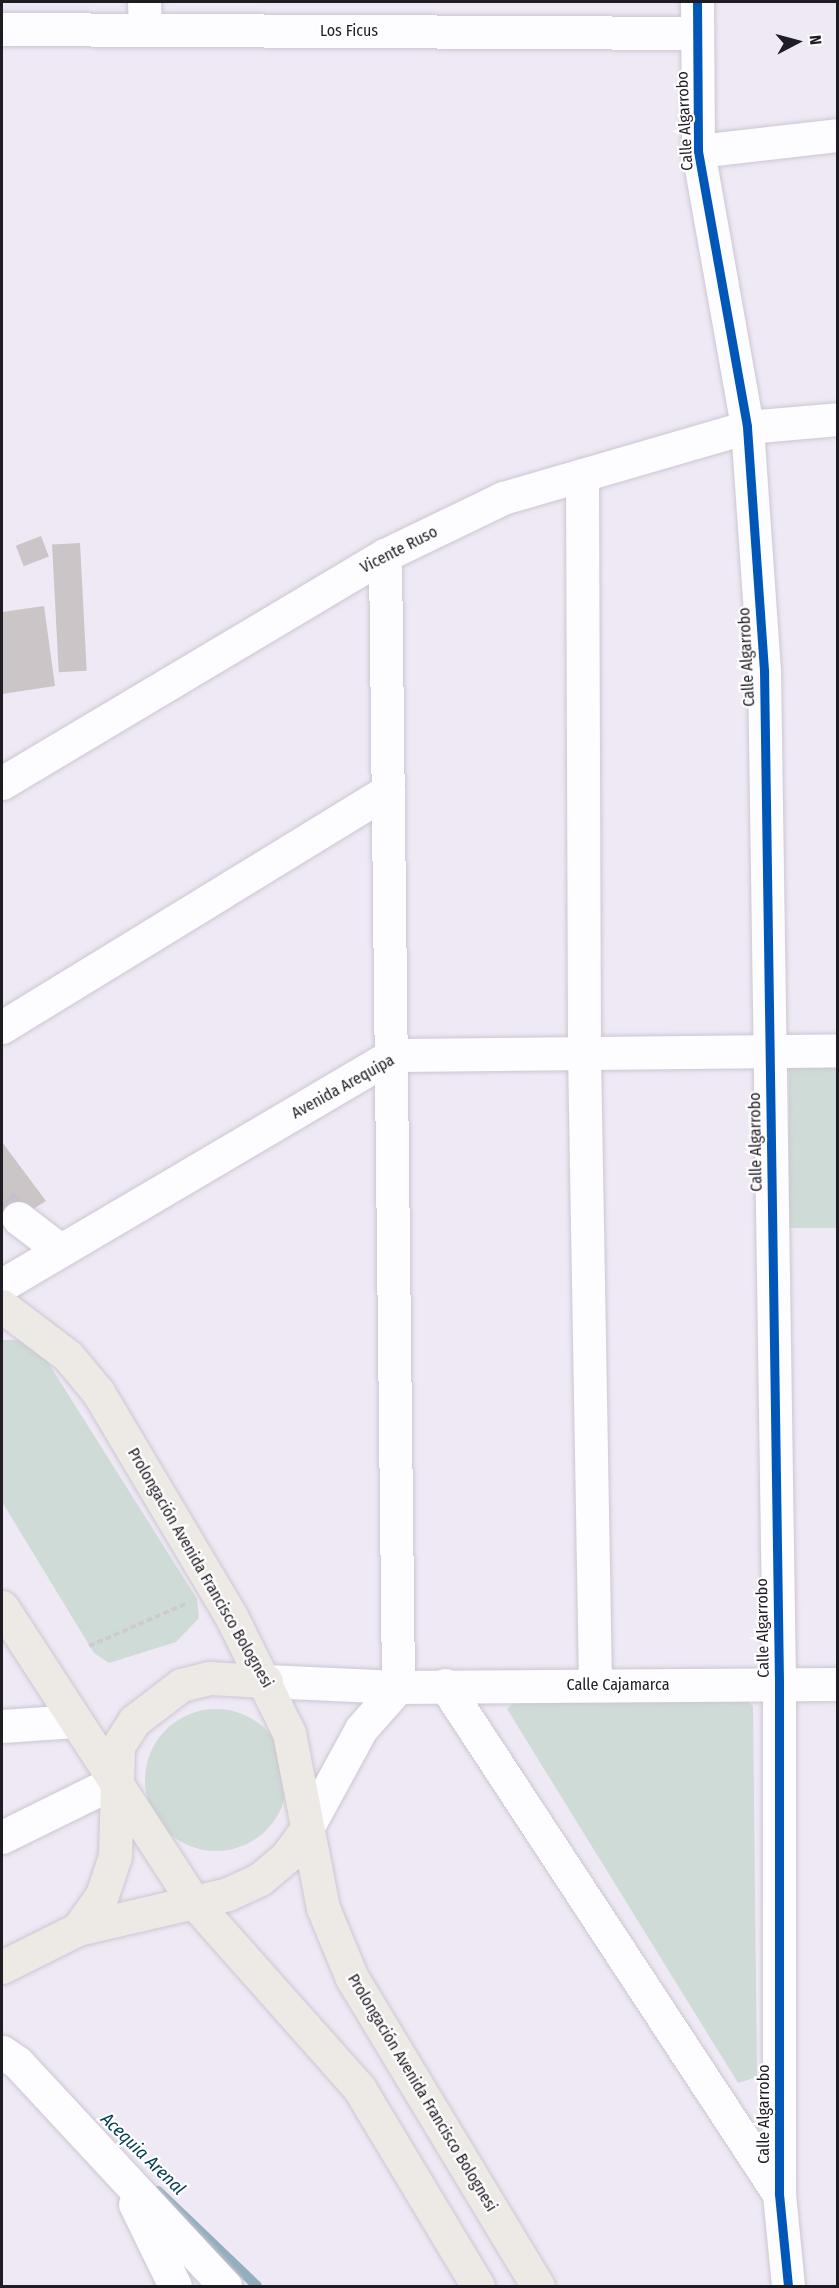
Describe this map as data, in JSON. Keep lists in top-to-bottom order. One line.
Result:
{"streets":{"main road":["Prolongación Avenida Francisco Bolognesi","Calle Cajamarca"],"street":["Los Ficus","Calle Algarrobo","Vicente Ruso","Avenida Arequipa"]},"crossings":[["Los Ficus","Calle Algarrobo"],["Calle Algarrobo","Vicente Ruso"],["Calle Algarrobo","Avenida Arequipa"],["Calle Algarrobo","Calle Cajamarca"],["Prolongación Avenida Francisco Bolognesi","Calle Cajamarca"]],"water":["Acequia Arenal"],"north":"right"}
